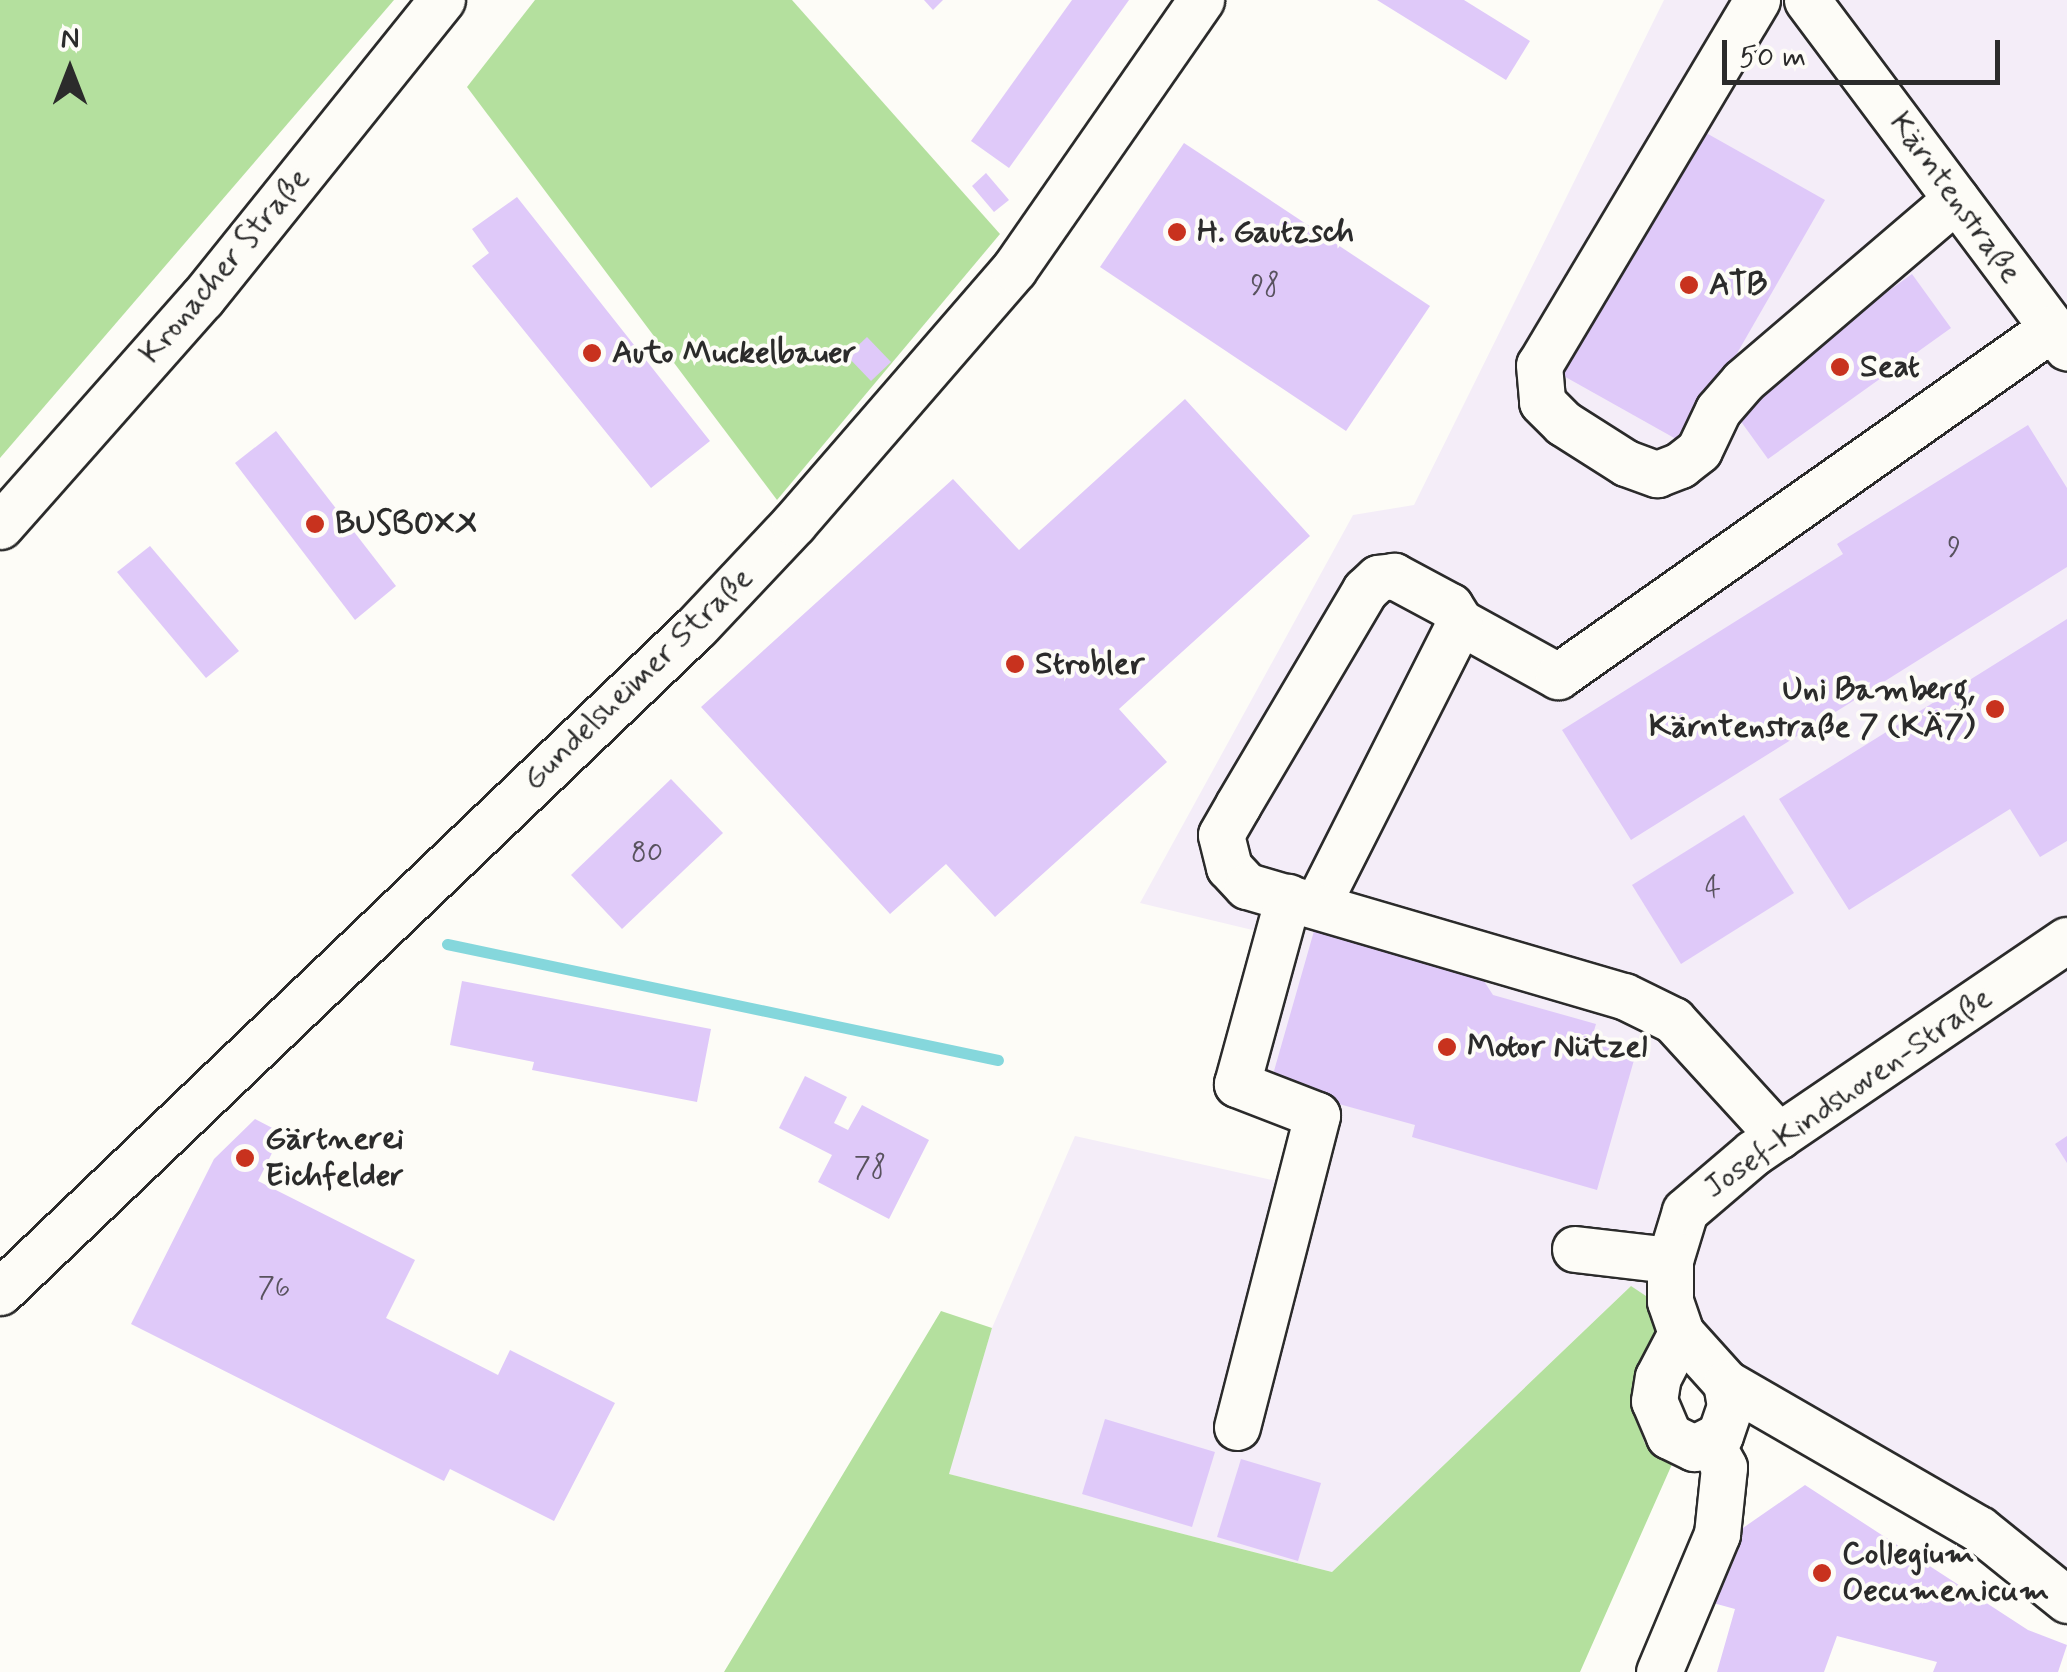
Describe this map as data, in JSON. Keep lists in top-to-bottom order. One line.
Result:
{"streets":{"street":["Kärntenstraße","Kronacher Straße","Gundelsheimer Straße","Josef-Kindshoven-Straße"]},"places":["H. Gautzsch","ATB","Auto Muckelbauer","Seat","BUSBOXX","Strobler","Uni Bamberg, Kärntenstraße 7 (KÄ7)","Motor Nützel","Gärtnerei Eichfelder","Collegium Oecumenicum"],"house_numbers":["98","9","80","4","78","76"],"scale_bar":"50 m","north":"top"}
